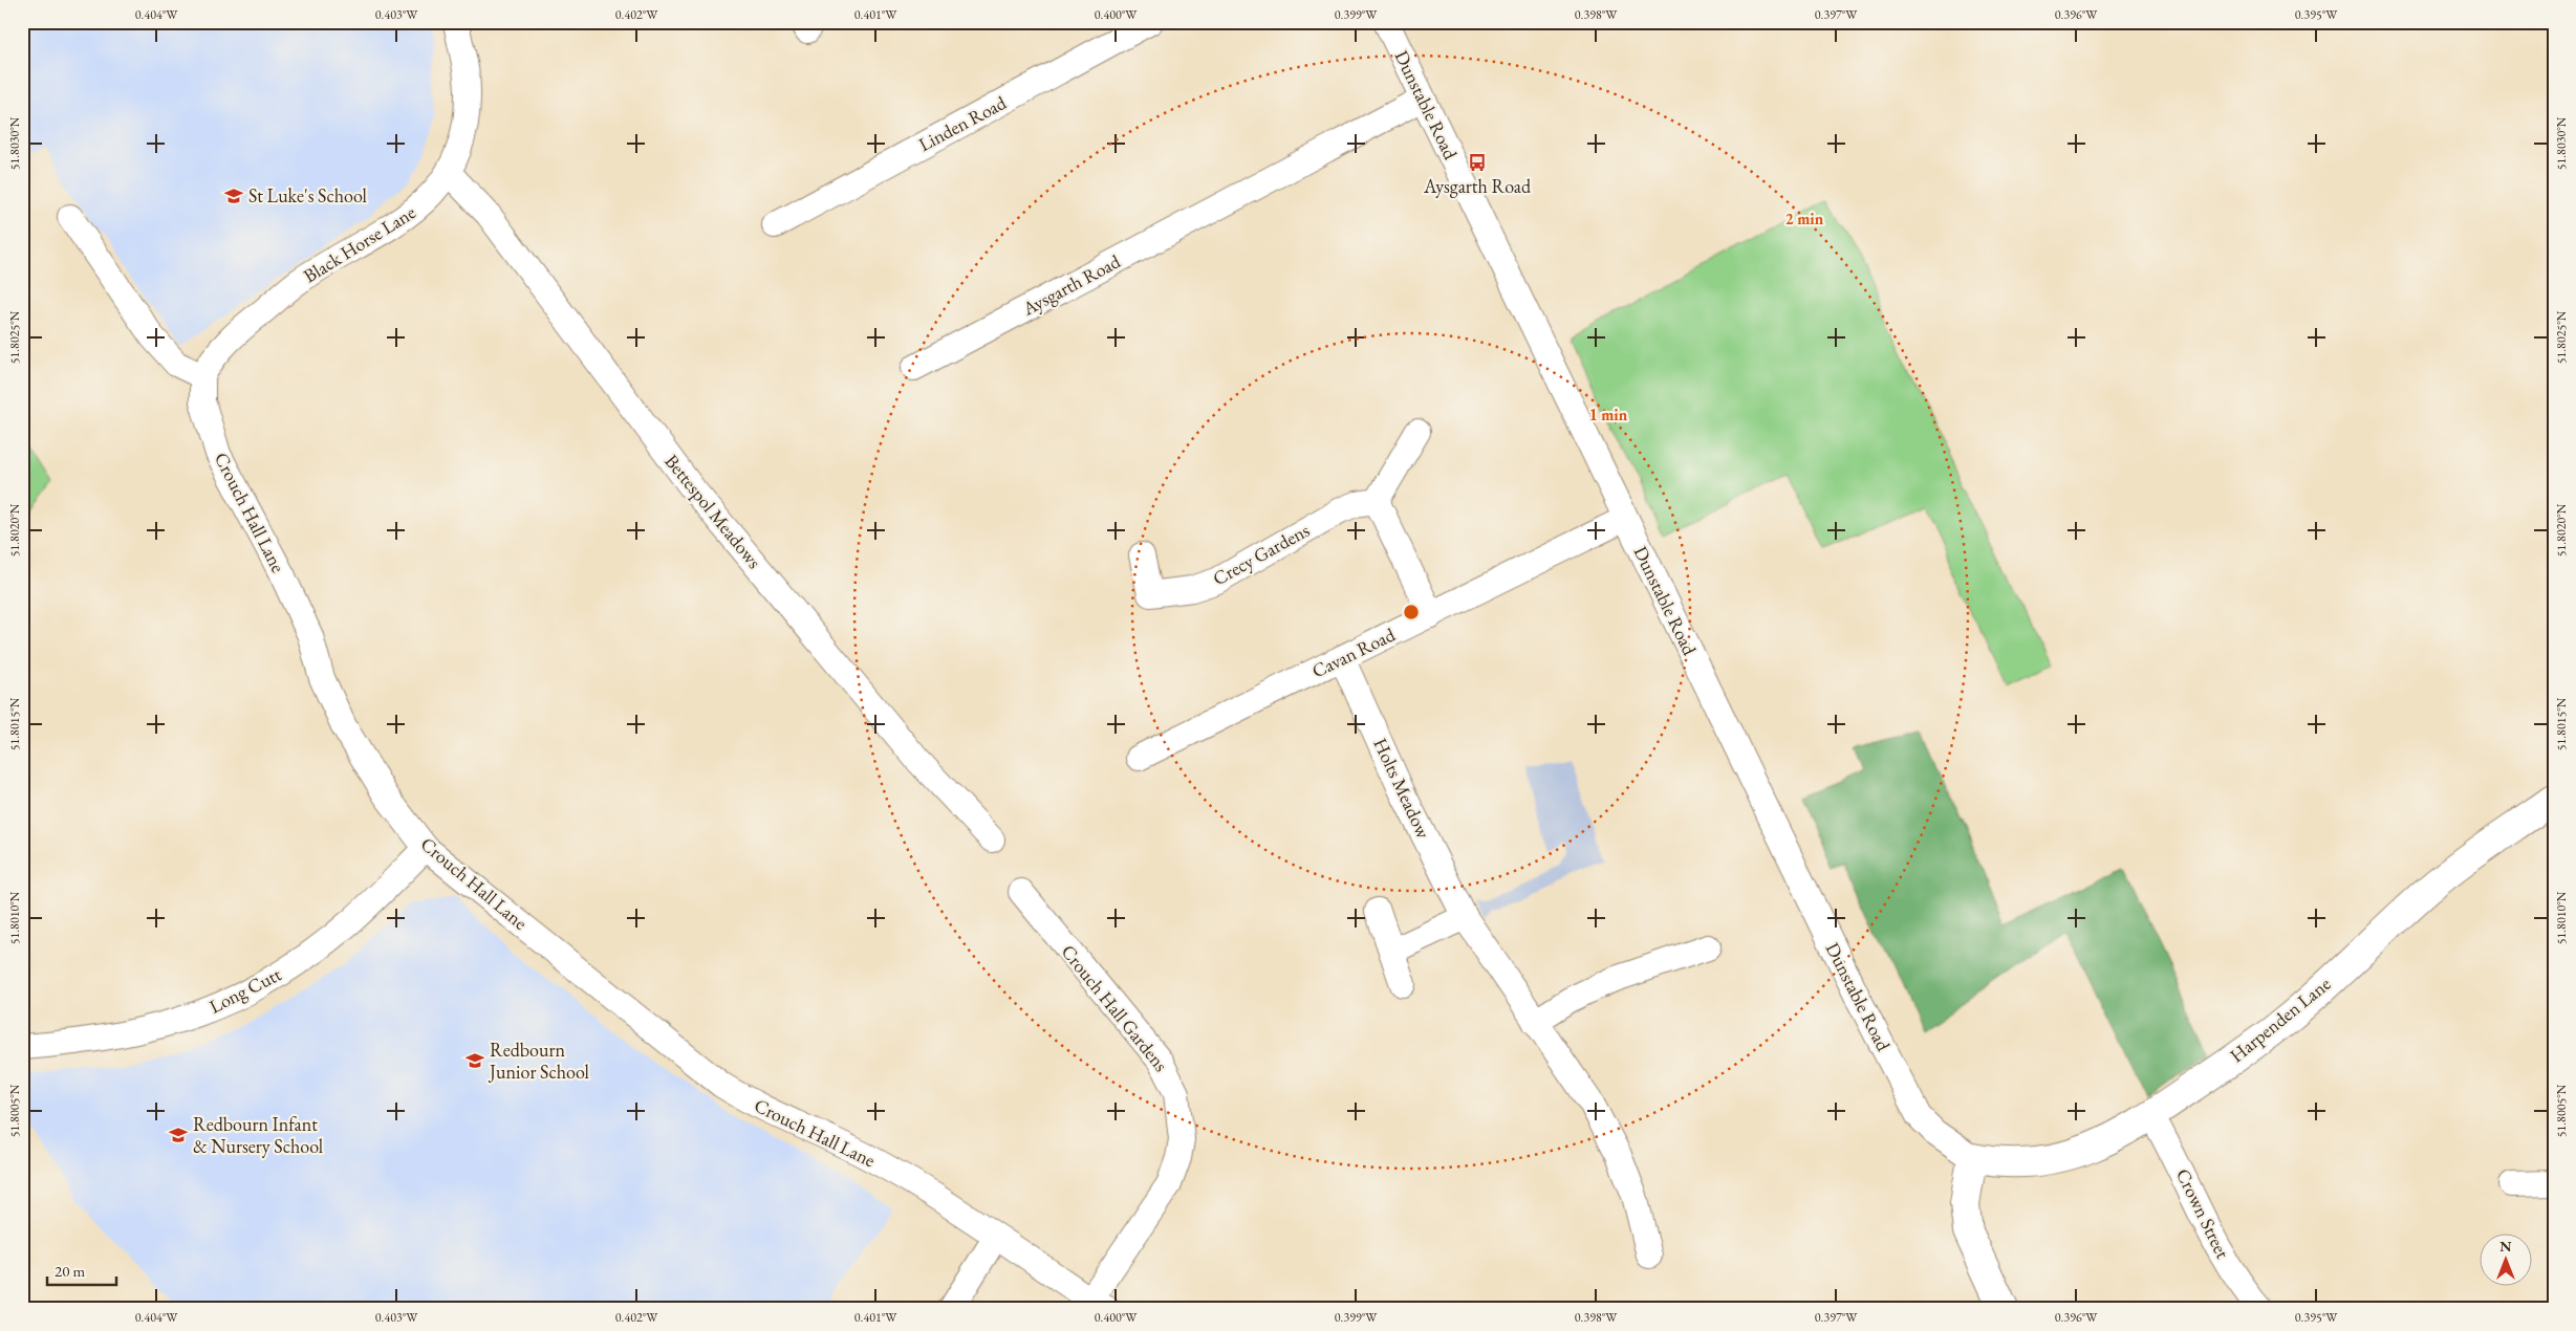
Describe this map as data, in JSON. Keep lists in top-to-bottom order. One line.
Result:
{"streets":{"street":["Dunstable Road","Linden Road","Black Horse Lane","Aysgarth Road","Bettespol Meadows","Crouch Hall Lane","Crecy Gardens","Cavan Road","Holts Meadow","Long Cutt","Crouch Hall Gardens","Harpenden Lane","Crown Street"]},"crossings":[["Dunstable Road","Aysgarth Road"],["Dunstable Road","Cavan Road"],["Dunstable Road","Harpenden Lane"],["Black Horse Lane","Bettespol Meadows"],["Black Horse Lane","Crouch Hall Lane"],["Crouch Hall Lane","Long Cutt"],["Crouch Hall Lane","Crouch Hall Gardens"],["Cavan Road","Holts Meadow"],["Harpenden Lane","Crown Street"]],"places":{"bus stop":["Aysgarth Road"],"school or university":["St Luke's School","Redbourn Junior School","Redbourn Infant & Nursery School"]},"scale_bar":"20 m","north":"top","coordinates":["0.404°W","0.403°W","0.402°W","0.401°W","0.400°W","0.399°W","0.398°W","0.397°W","0.396°W","0.395°W","51.8030°N","51.8025°N","51.8020°N","51.8015°N","51.8010°N","51.8005°N"],"rings":["2 min","1 min"]}
